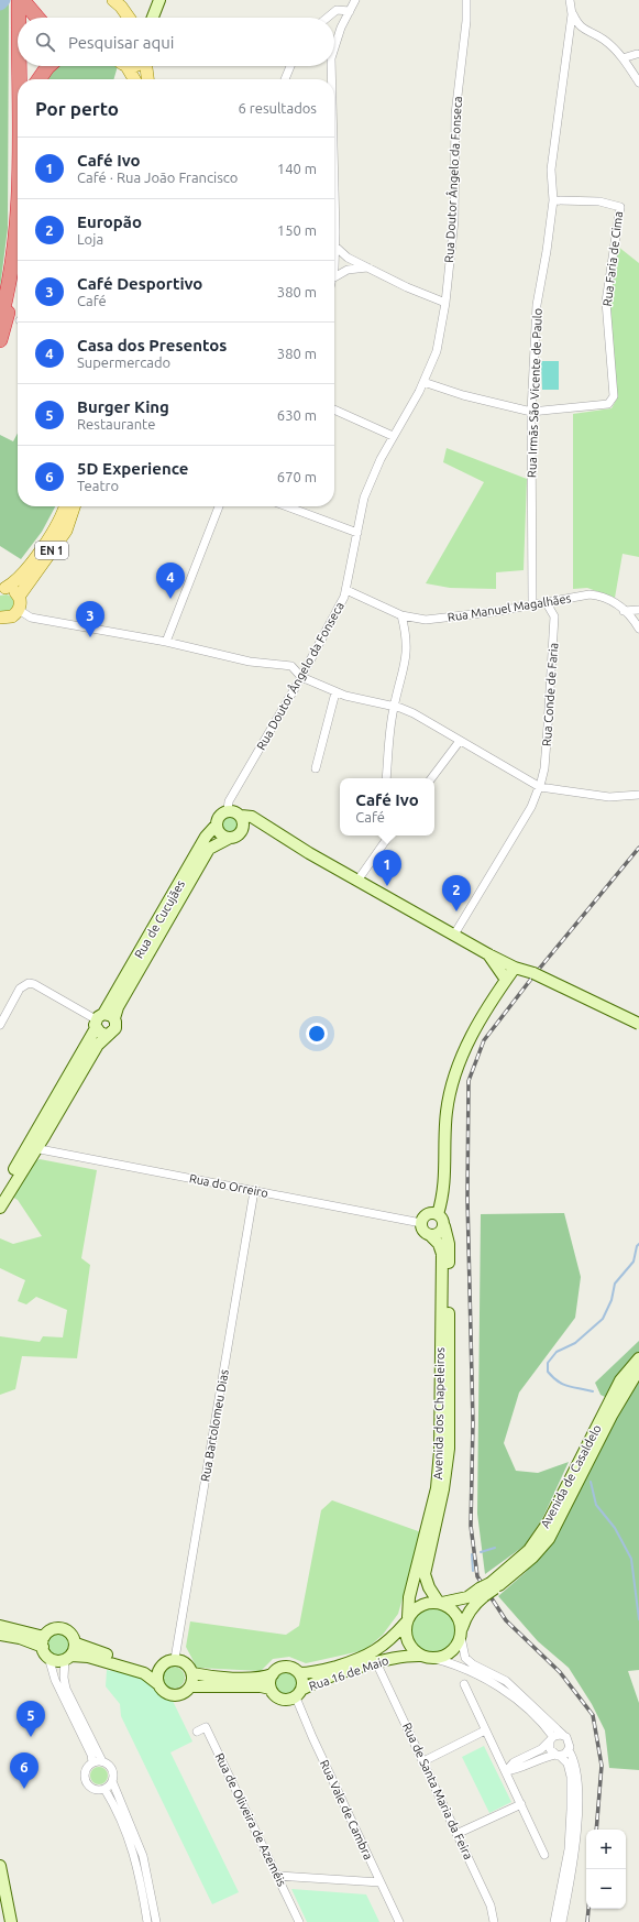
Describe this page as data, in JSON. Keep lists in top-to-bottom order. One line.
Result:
{"streets":{"main road":["EN 1"],"street":["Rua Doutor Ângelo da Fonseca","Rua Faria de Cima","Rua Irmãs São Vicente de Paulo","Rua Manuel Magalhães","Rua Conde de Faria","Rua de Cucujães","Rua do Orreiro","Avenida dos Chapeleiros","Rua Bartolomeu Dias","Avenida de Casaldelo","Rua 16 de Maio","Rua de Santa Maria da Feira","Rua Vale de Cambra","Rua de Oliveira de Azeméis"]},"crossings":[["Rua Doutor Ângelo da Fonseca","Rua Manuel Magalhães"],["Rua Doutor Ângelo da Fonseca","Rua de Cucujães"],["Rua Faria de Cima","Rua Irmãs São Vicente de Paulo"],["Rua Irmãs São Vicente de Paulo","Rua Manuel Magalhães"],["Rua Manuel Magalhães","Rua Conde de Faria"],["Rua de Cucujães","Rua do Orreiro"],["Rua do Orreiro","Avenida dos Chapeleiros"],["Rua do Orreiro","Rua Bartolomeu Dias"],["Avenida dos Chapeleiros","Avenida de Casaldelo"],["Avenida dos Chapeleiros","Rua 16 de Maio"],["Rua Bartolomeu Dias","Rua 16 de Maio"],["Avenida de Casaldelo","Rua 16 de Maio"],["Rua 16 de Maio","Rua de Santa Maria da Feira"],["Rua 16 de Maio","Rua Vale de Cambra"]],"page":{"search":"Pesquisar aqui","heading":["Por perto","6 resultados"],"list":[{"mark":"1","name":"Café Ivo","note":"Café · Rua João Francisco","value":"140 m"},{"mark":"2","name":"Europão","note":"Loja","value":"150 m"},{"mark":"3","name":"Café Desportivo","note":"Café","value":"380 m"},{"mark":"4","name":"Casa dos Presentos","note":"Supermercado","value":"380 m"},{"mark":"5","name":"Burger King","note":"Restaurante","value":"630 m"},{"mark":"6","name":"5D Experience","note":"Teatro","value":"670 m"}],"pins":["4","3","1","2","5","6"],"popup":["Café Ivo","Café"],"map_buttons":["+","−"]}}
